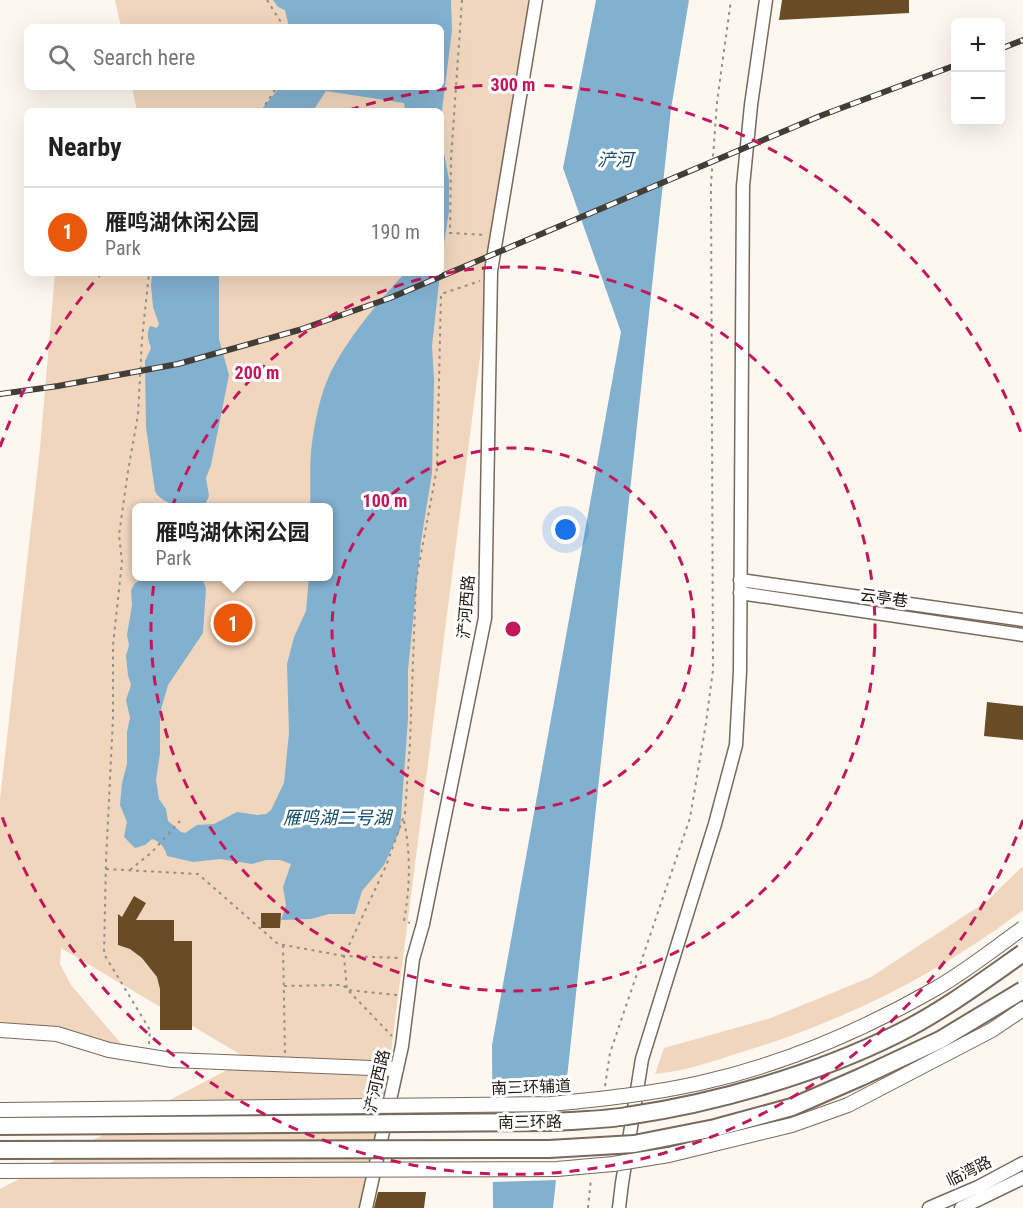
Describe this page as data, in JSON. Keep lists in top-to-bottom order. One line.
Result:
{"streets":{"highway":["南三环路"],"main road":["南三环辅道"],"street":["云亭巷","浐河西路","临湾路"]},"water":["浐河","雁鸣湖二号湖"],"page":{"map_buttons":["+","−"],"search":"Search here","heading":"Nearby","list":[{"mark":"1","name":"雁鸣湖休闲公园","note":"Park","value":"190 m"}],"popup":["雁鸣湖休闲公园","Park"],"pins":"1"},"rings":["300 m","200 m","100 m"]}
